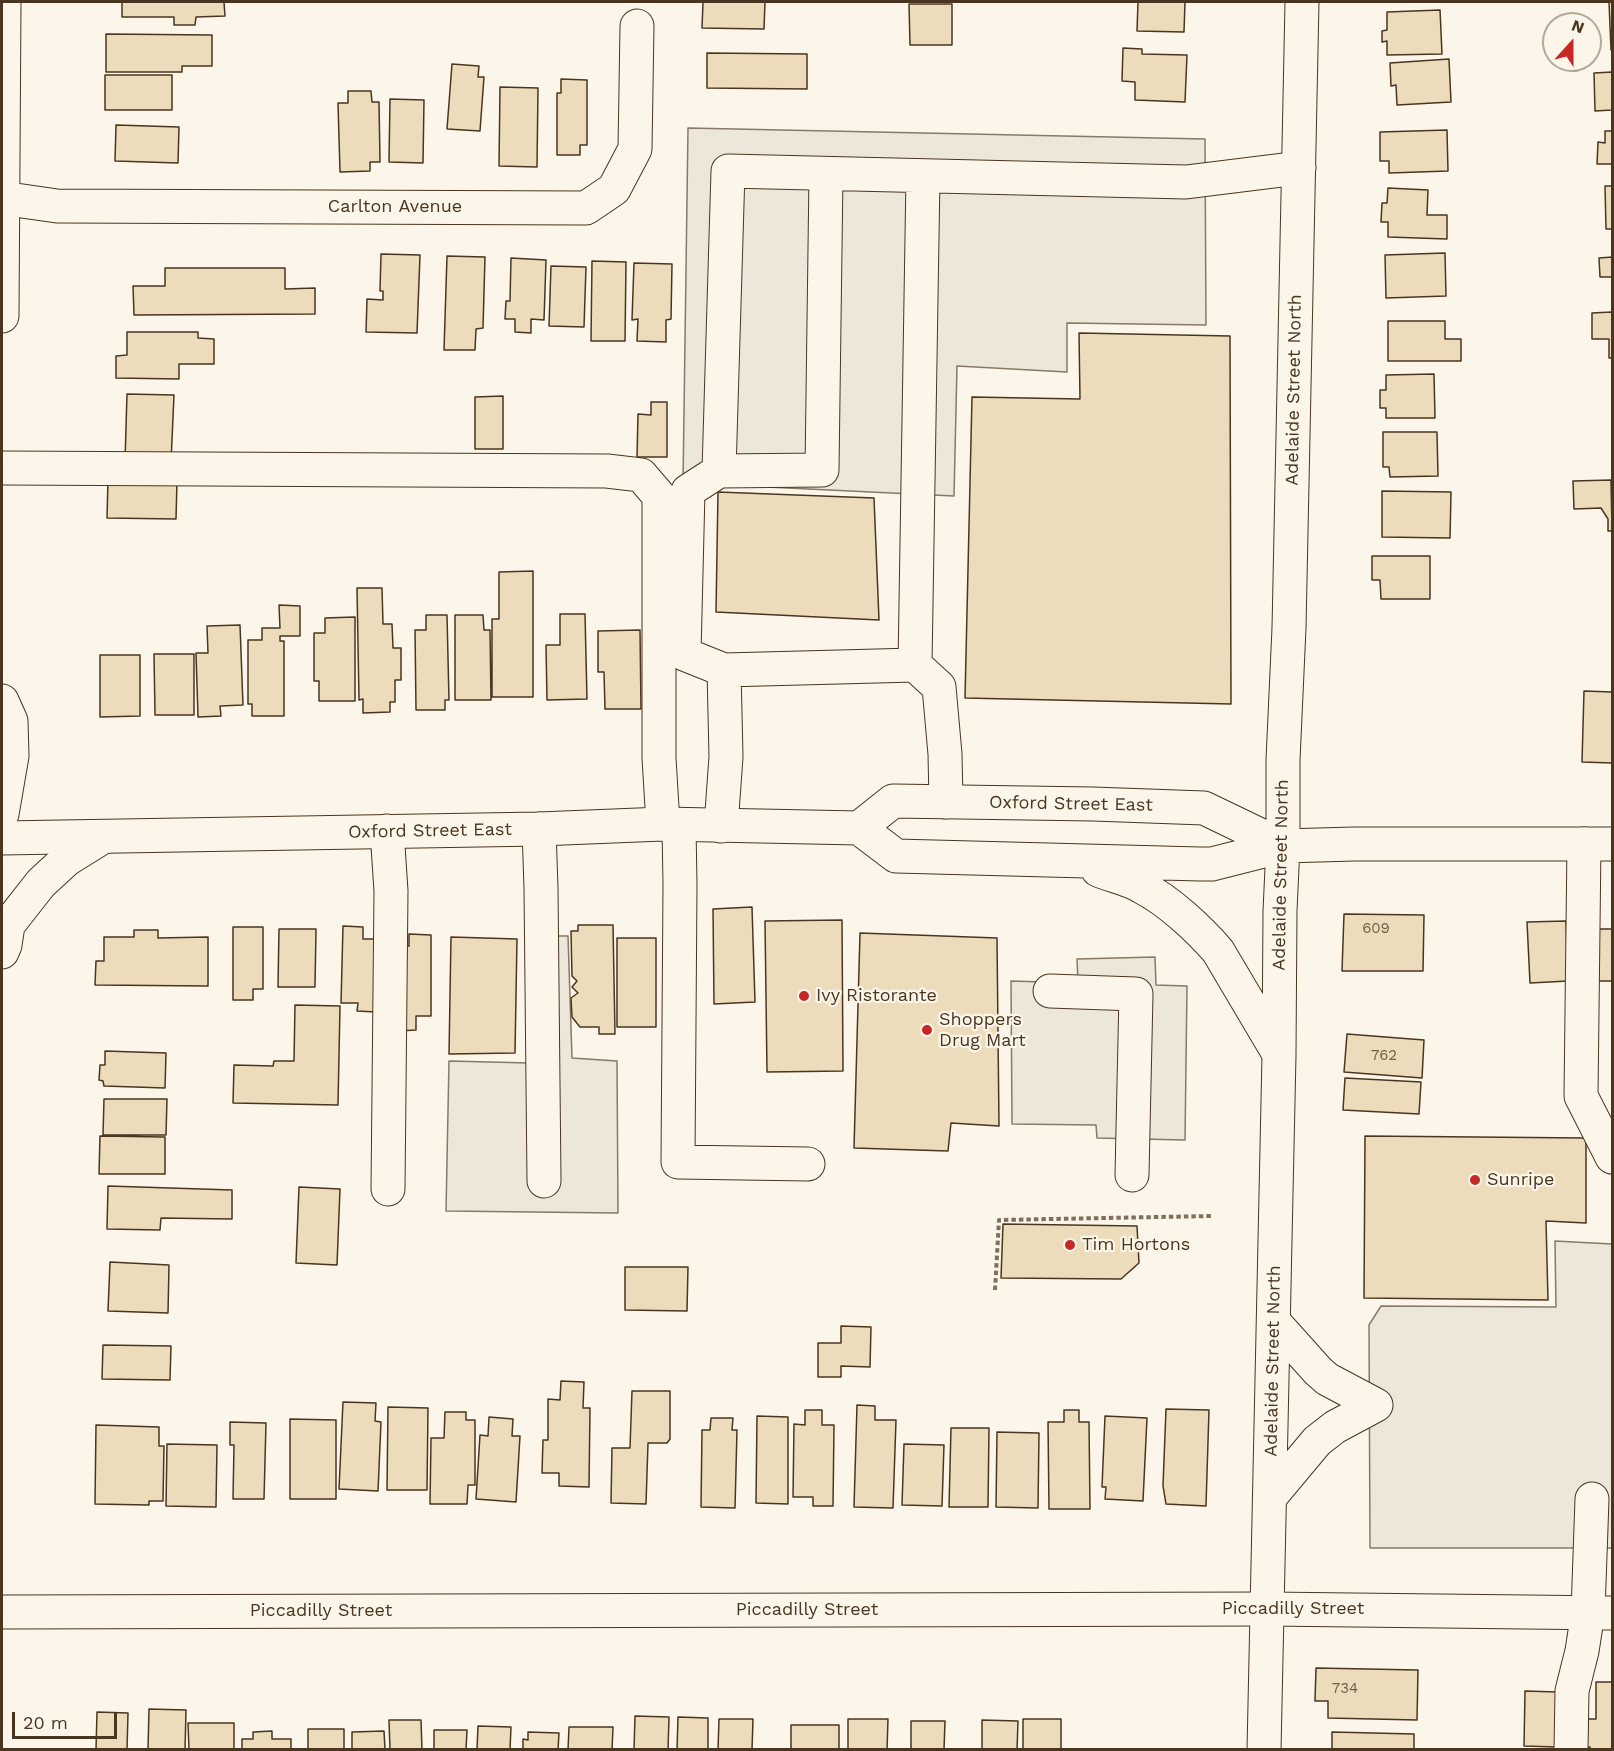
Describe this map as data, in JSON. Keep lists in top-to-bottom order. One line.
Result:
{"streets":{"main road":["Carlton Avenue","Adelaide Street North","Oxford Street East","Piccadilly Street"]},"crossings":[["Adelaide Street North","Oxford Street East"],["Adelaide Street North","Piccadilly Street"]],"places":["Ivy Ristorante","Shoppers Drug Mart","Sunripe","Tim Hortons"],"house_numbers":["609","762","734"],"scale_bar":"20 m","north":"top"}
